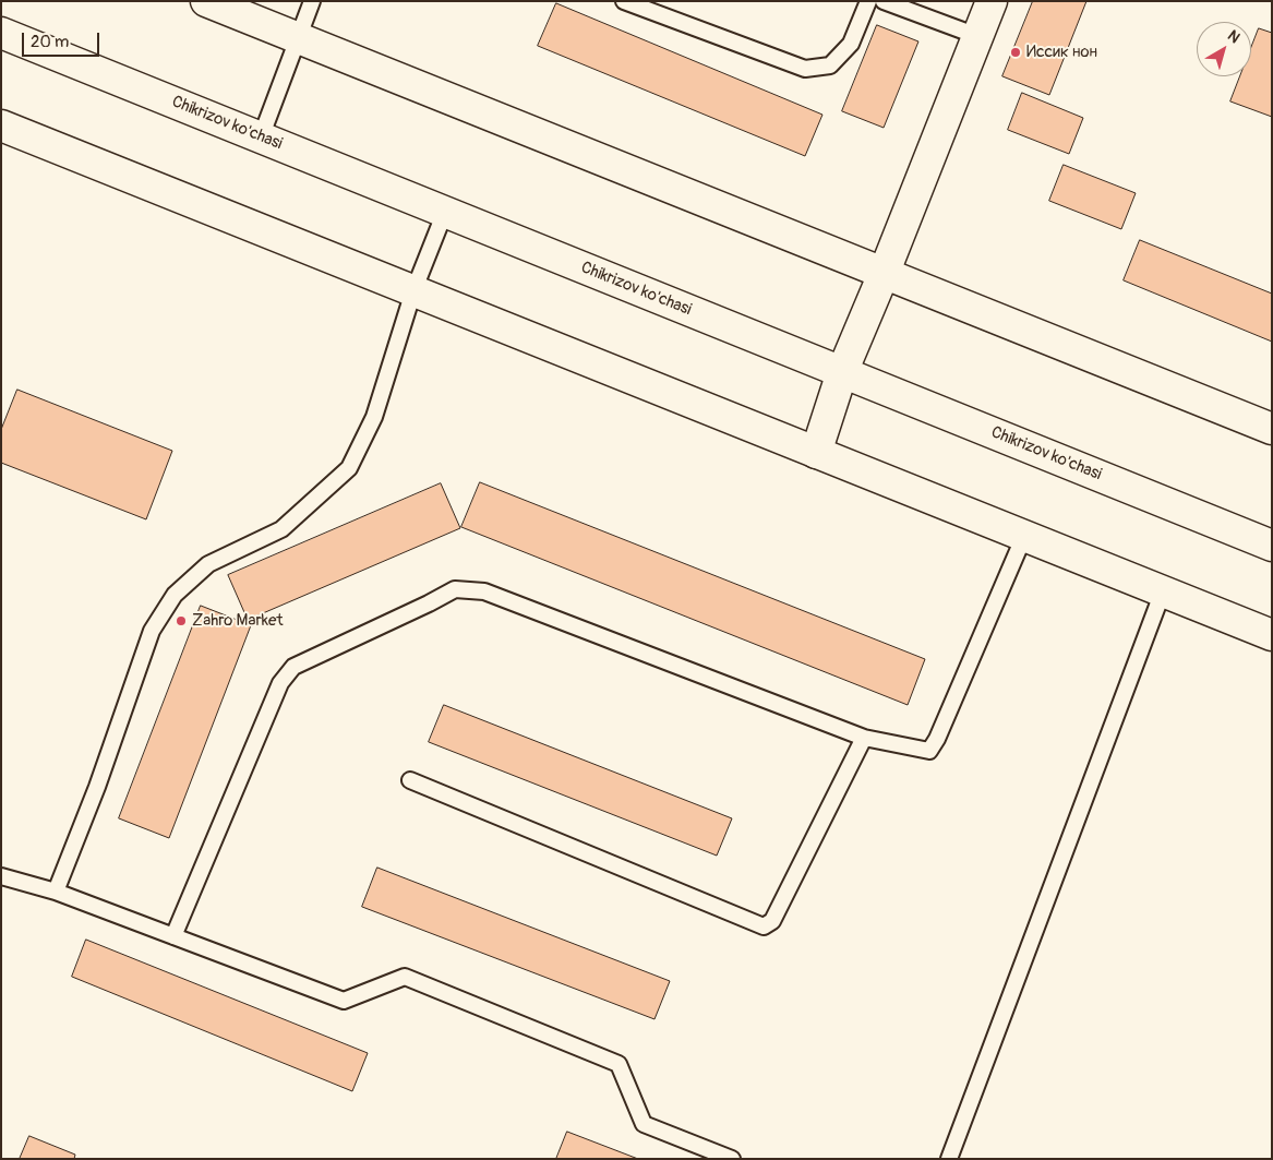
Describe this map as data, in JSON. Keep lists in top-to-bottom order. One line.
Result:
{"streets":{"main road":["Chikrizov ko'chasi"]},"places":["Иссик нон","Zahro Market"],"scale_bar":"20 m","north":"top right"}
